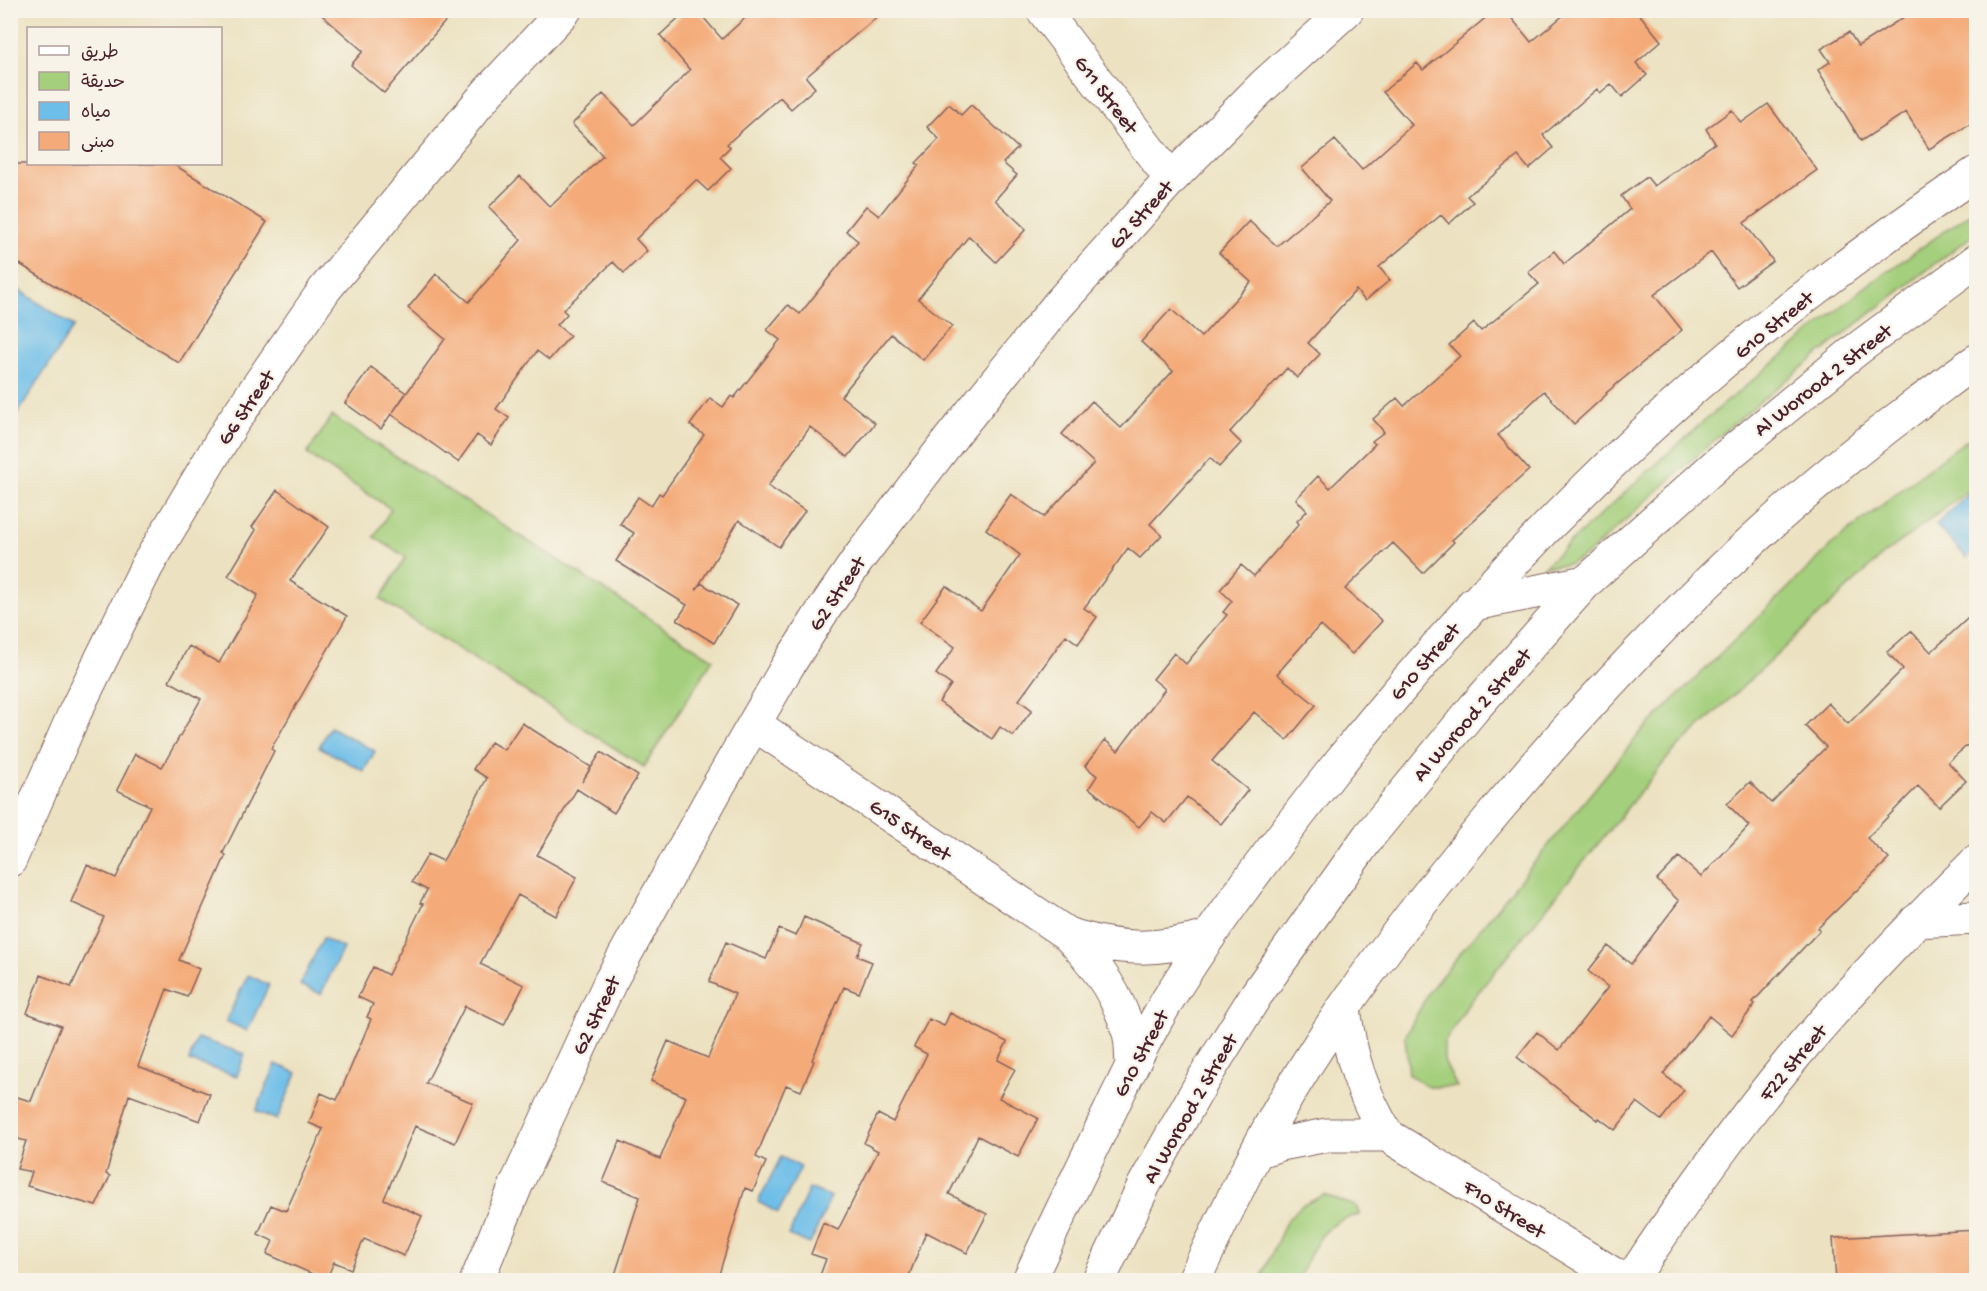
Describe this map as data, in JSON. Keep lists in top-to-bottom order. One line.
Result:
{"streets":{"street":["G11 Street","G2 Street","G10 Street","Al Worood 2 Street","G6 Street","G15 Street","F22 Street","F10 Street"]},"crossings":[["G11 Street","G2 Street"],["G2 Street","G15 Street"],["G10 Street","G15 Street"]],"legend":["طريق","حديقة","مياه","مبنى"]}
